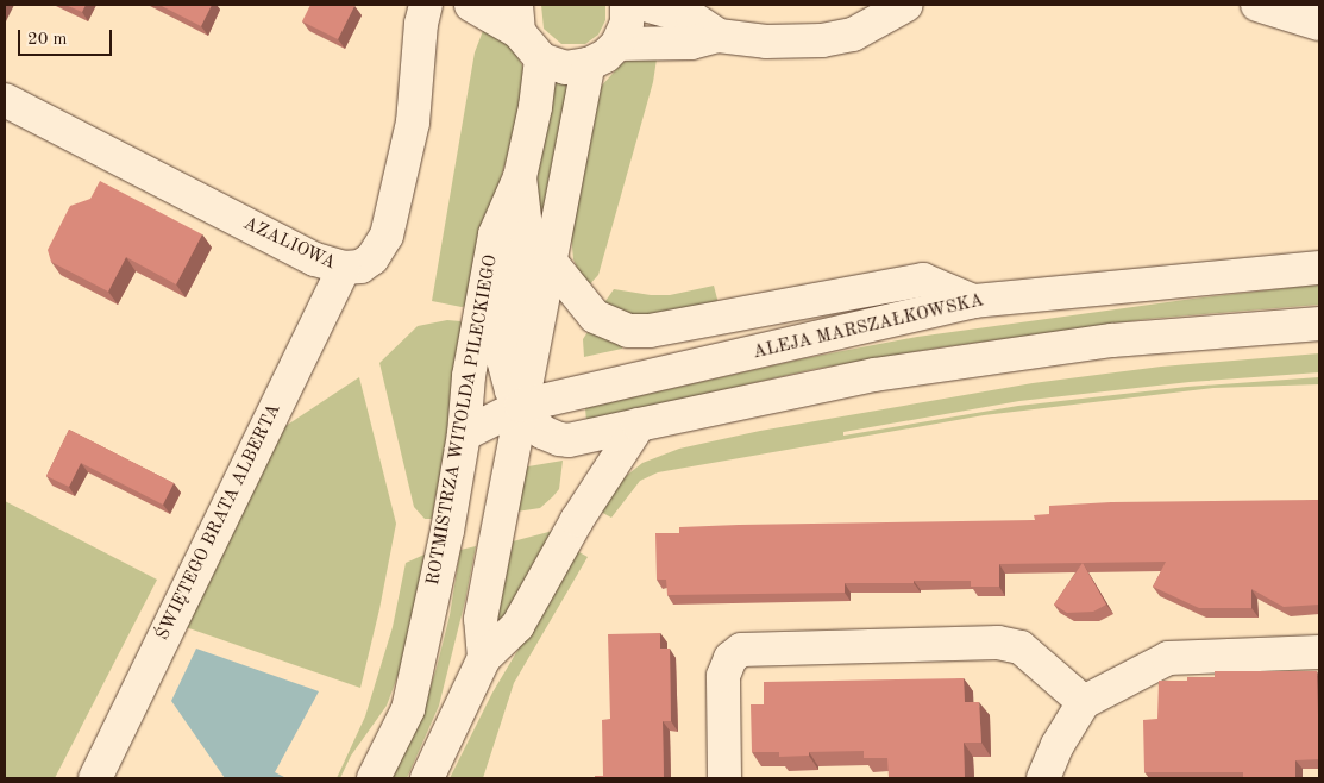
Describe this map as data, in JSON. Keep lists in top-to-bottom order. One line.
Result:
{"streets":{"street":["AZALIOWA","ALEJA MARSZAŁKOWSKA","ROTMISTRZA WITOLDA PILECKIEGO","ŚWIĘTEGO BRATA ALBERTA"]},"crossings":[["AZALIOWA","ŚWIĘTEGO BRATA ALBERTA"],["ALEJA MARSZAŁKOWSKA","ROTMISTRZA WITOLDA PILECKIEGO"]],"scale_bar":"20 m"}
